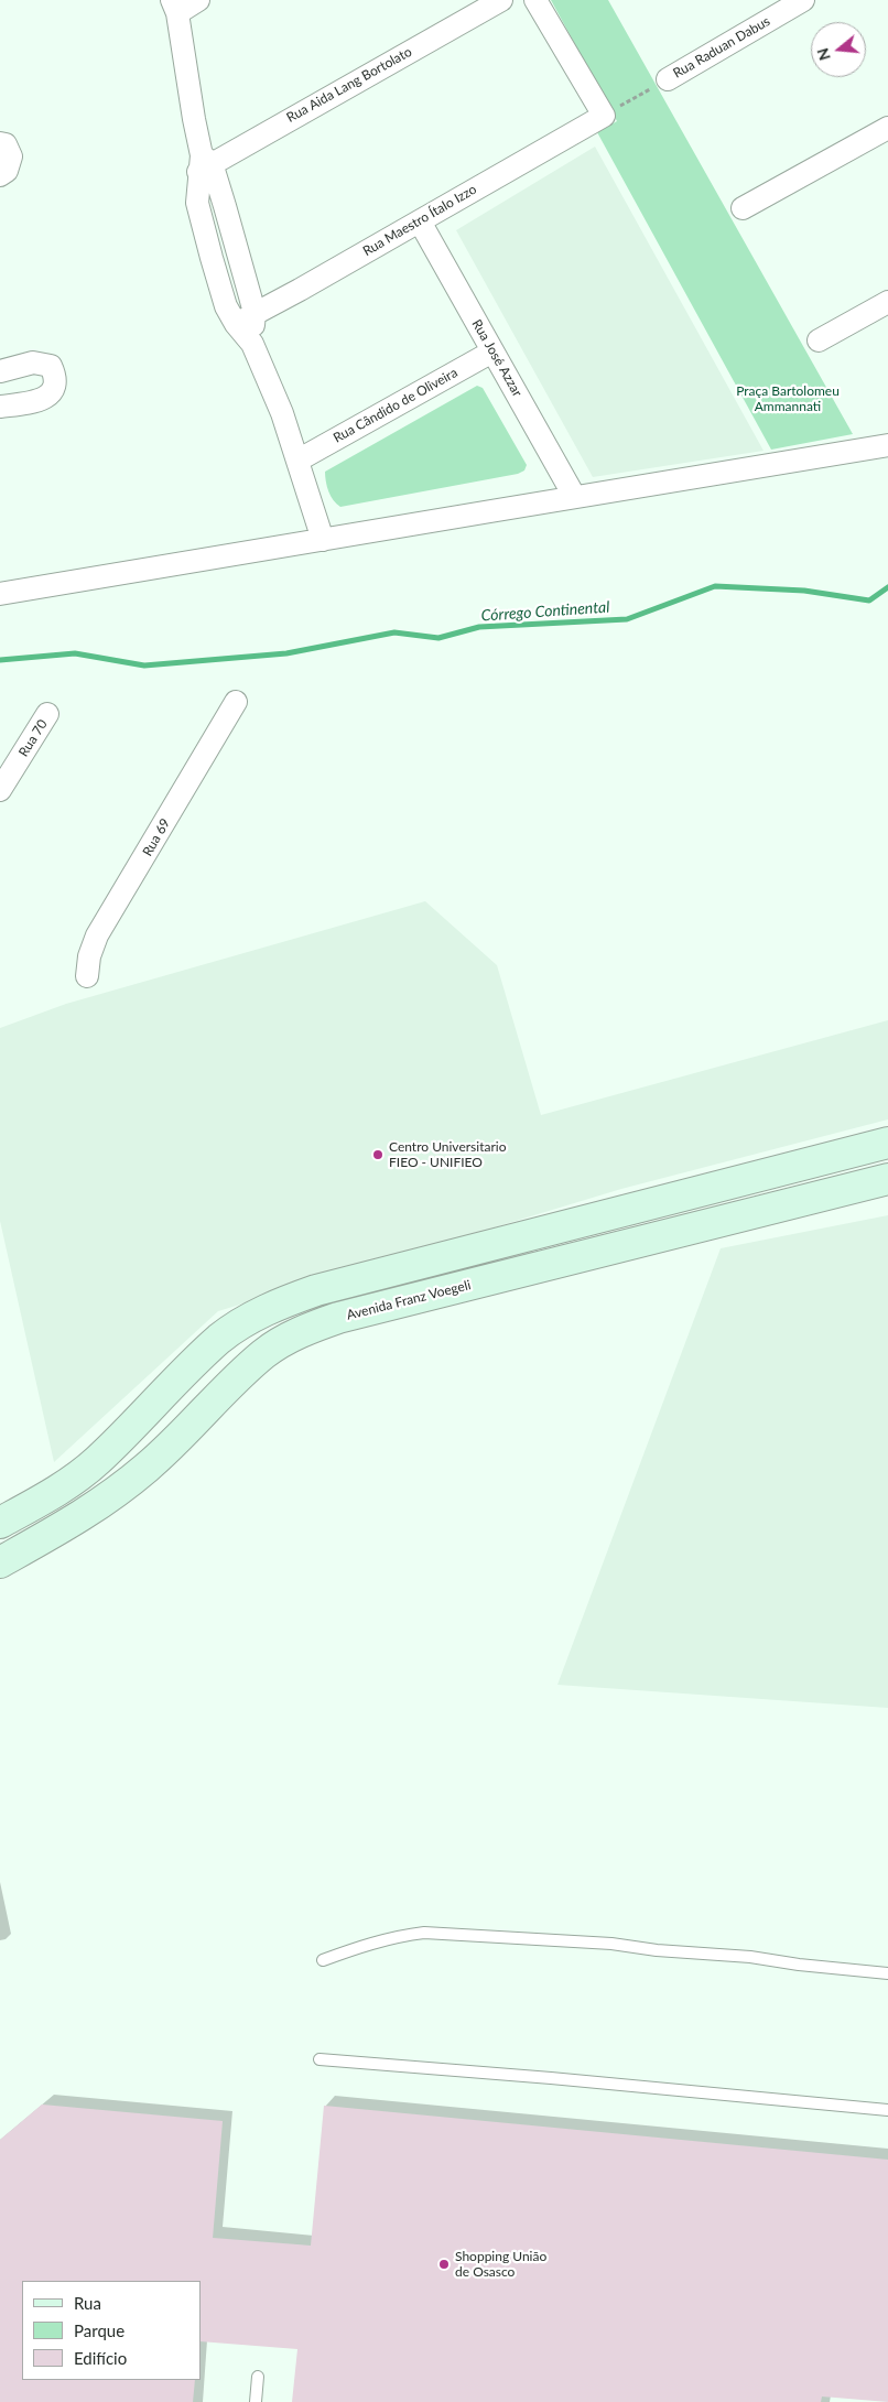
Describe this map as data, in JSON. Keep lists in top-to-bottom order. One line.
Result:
{"streets":{"main road":["Avenida Franz Voegeli"],"street":["Rua Raduan Dabus","Rua Aida Lang Bortolato","Rua Maestro Ítalo Izzo","Rua José Azzar","Rua Cândido de Oliveira","Rua 70","Rua 69"]},"crossings":[["Rua Maestro Ítalo Izzo","Rua José Azzar"],["Rua José Azzar","Rua Cândido de Oliveira"]],"water":["Córrego Continental"],"parks":["Praça Bartolomeu Ammannati"],"places":["Centro Universitario FIEO - UNIFIEO","Shopping União de Osasco"],"legend":["Rua","Parque","Edifício"],"north":"left"}
